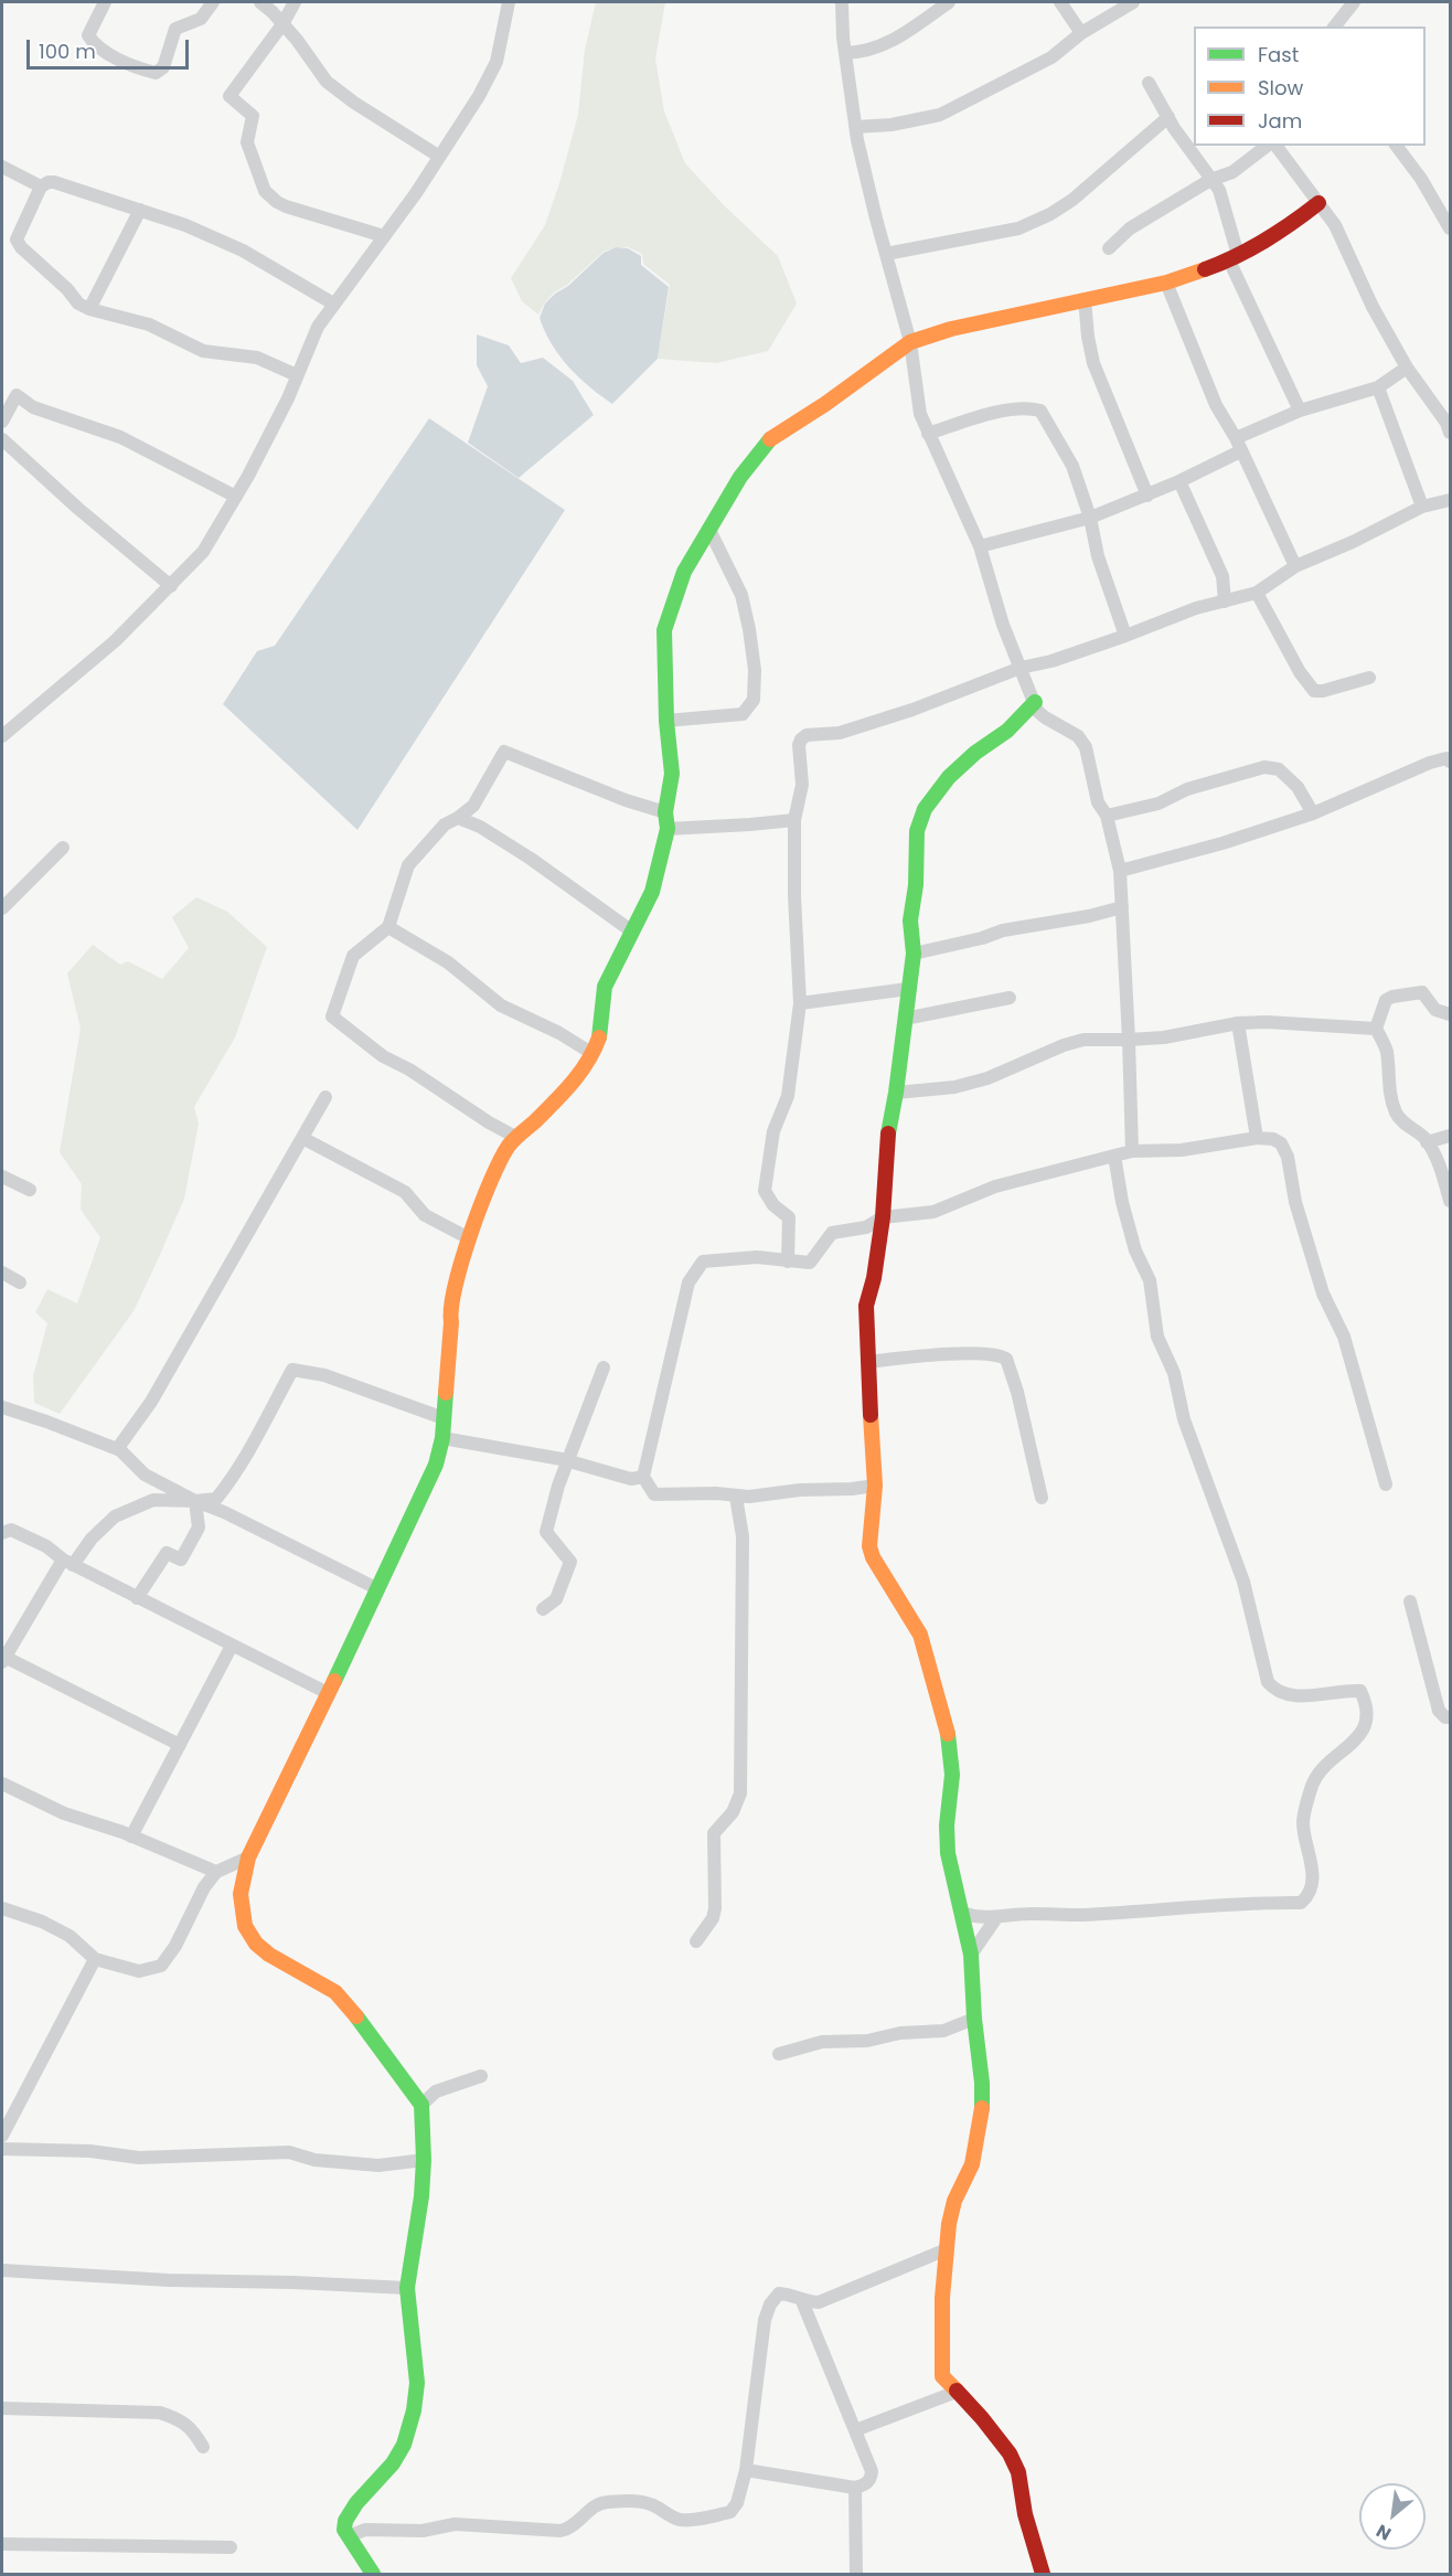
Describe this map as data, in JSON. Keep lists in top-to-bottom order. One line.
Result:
{"legend":["Fast","Slow","Jam"],"scale_bar":"100 m","north":"bottom left"}
